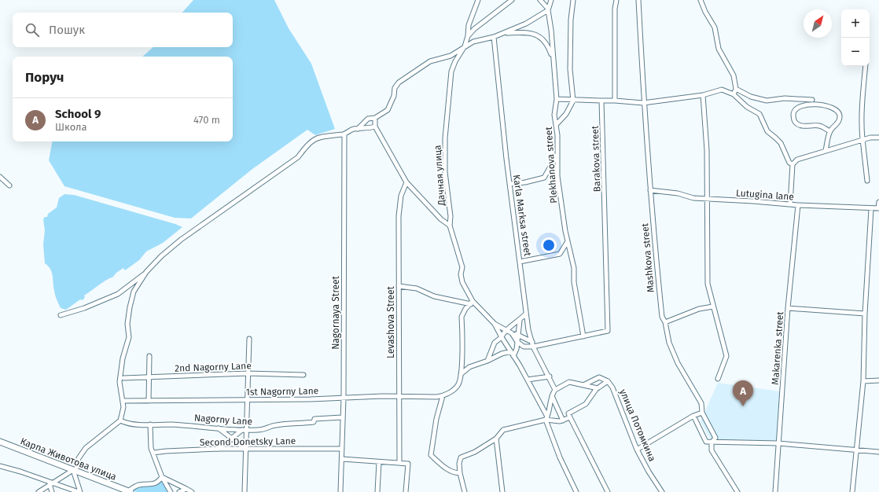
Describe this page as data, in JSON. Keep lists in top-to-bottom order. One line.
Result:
{"streets":{"main road":["Карпа Животова улица"],"street":["Barakova street","Plekhanova street","Дачная улица","Lutugina lane","Karla Marksa street","Mashkova street","Nagornaya Street","Levashova Street","Makarenka street","2nd Nagorny Lane","1st Nagorny Lane","Nagorny Lane","улица Потомкина","Second Donetsky Lane"]},"crossings":[["Barakova street","Plekhanova street"],["Lutugina lane","Mashkova street"],["Lutugina lane","Makarenka street"],["Nagornaya Street","1st Nagorny Lane"],["Nagornaya Street","Nagorny Lane"],["Nagornaya Street","Second Donetsky Lane"],["Levashova Street","1st Nagorny Lane"]],"north":"top right","page":{"map_buttons":["+","−"],"search":"Пошук","heading":"Поруч","list":[{"mark":"A","name":"School 9","note":"Школа","value":"470 m"}],"pins":"A"}}
